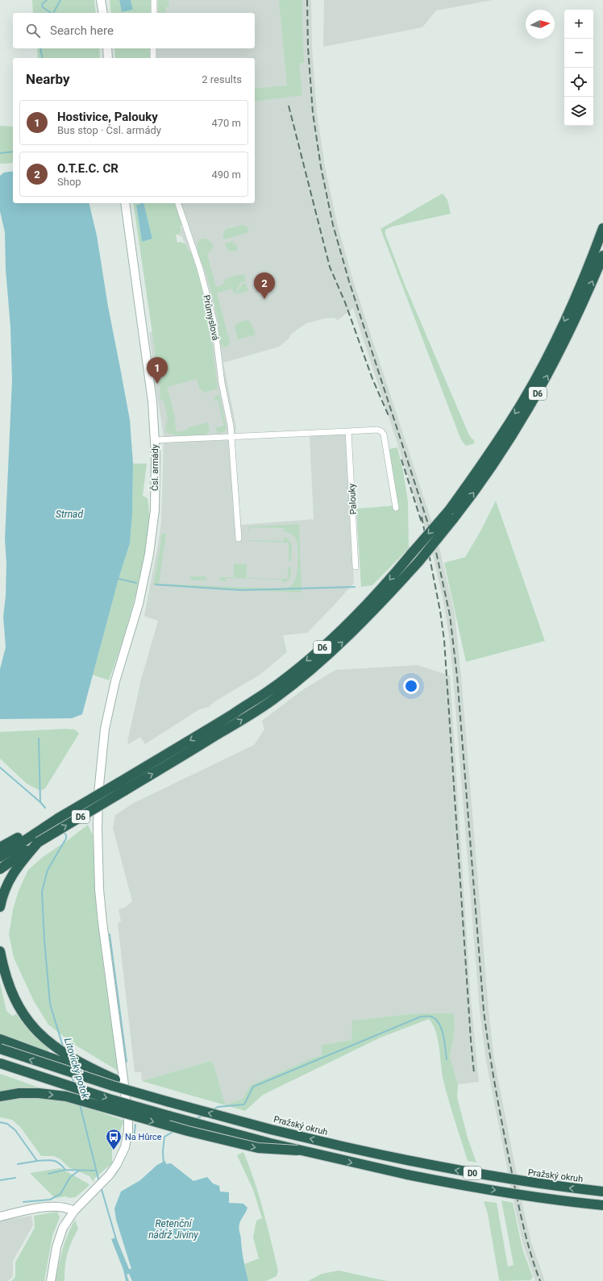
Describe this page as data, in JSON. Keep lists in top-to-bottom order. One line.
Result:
{"streets":{"highway":["D6","Pražský okruh","D0"],"main road":["Čsl. armády"],"street":["Průmyslová","Palouky"]},"water":["Strnad","Litovický potok","Retenční nádrž Jiviny"],"places":{"bus stop":["Na Hůrce"]},"north":"right","page":{"map_buttons":["+","−"],"search":"Search here","heading":["Nearby","2 results"],"list":[{"mark":"1","name":"Hostivice, Palouky","note":"Bus stop · Čsl. armády","value":"470 m"},{"mark":"2","name":"O.T.E.C. CR","note":"Shop","value":"490 m"}],"pins":["2","1"]}}
